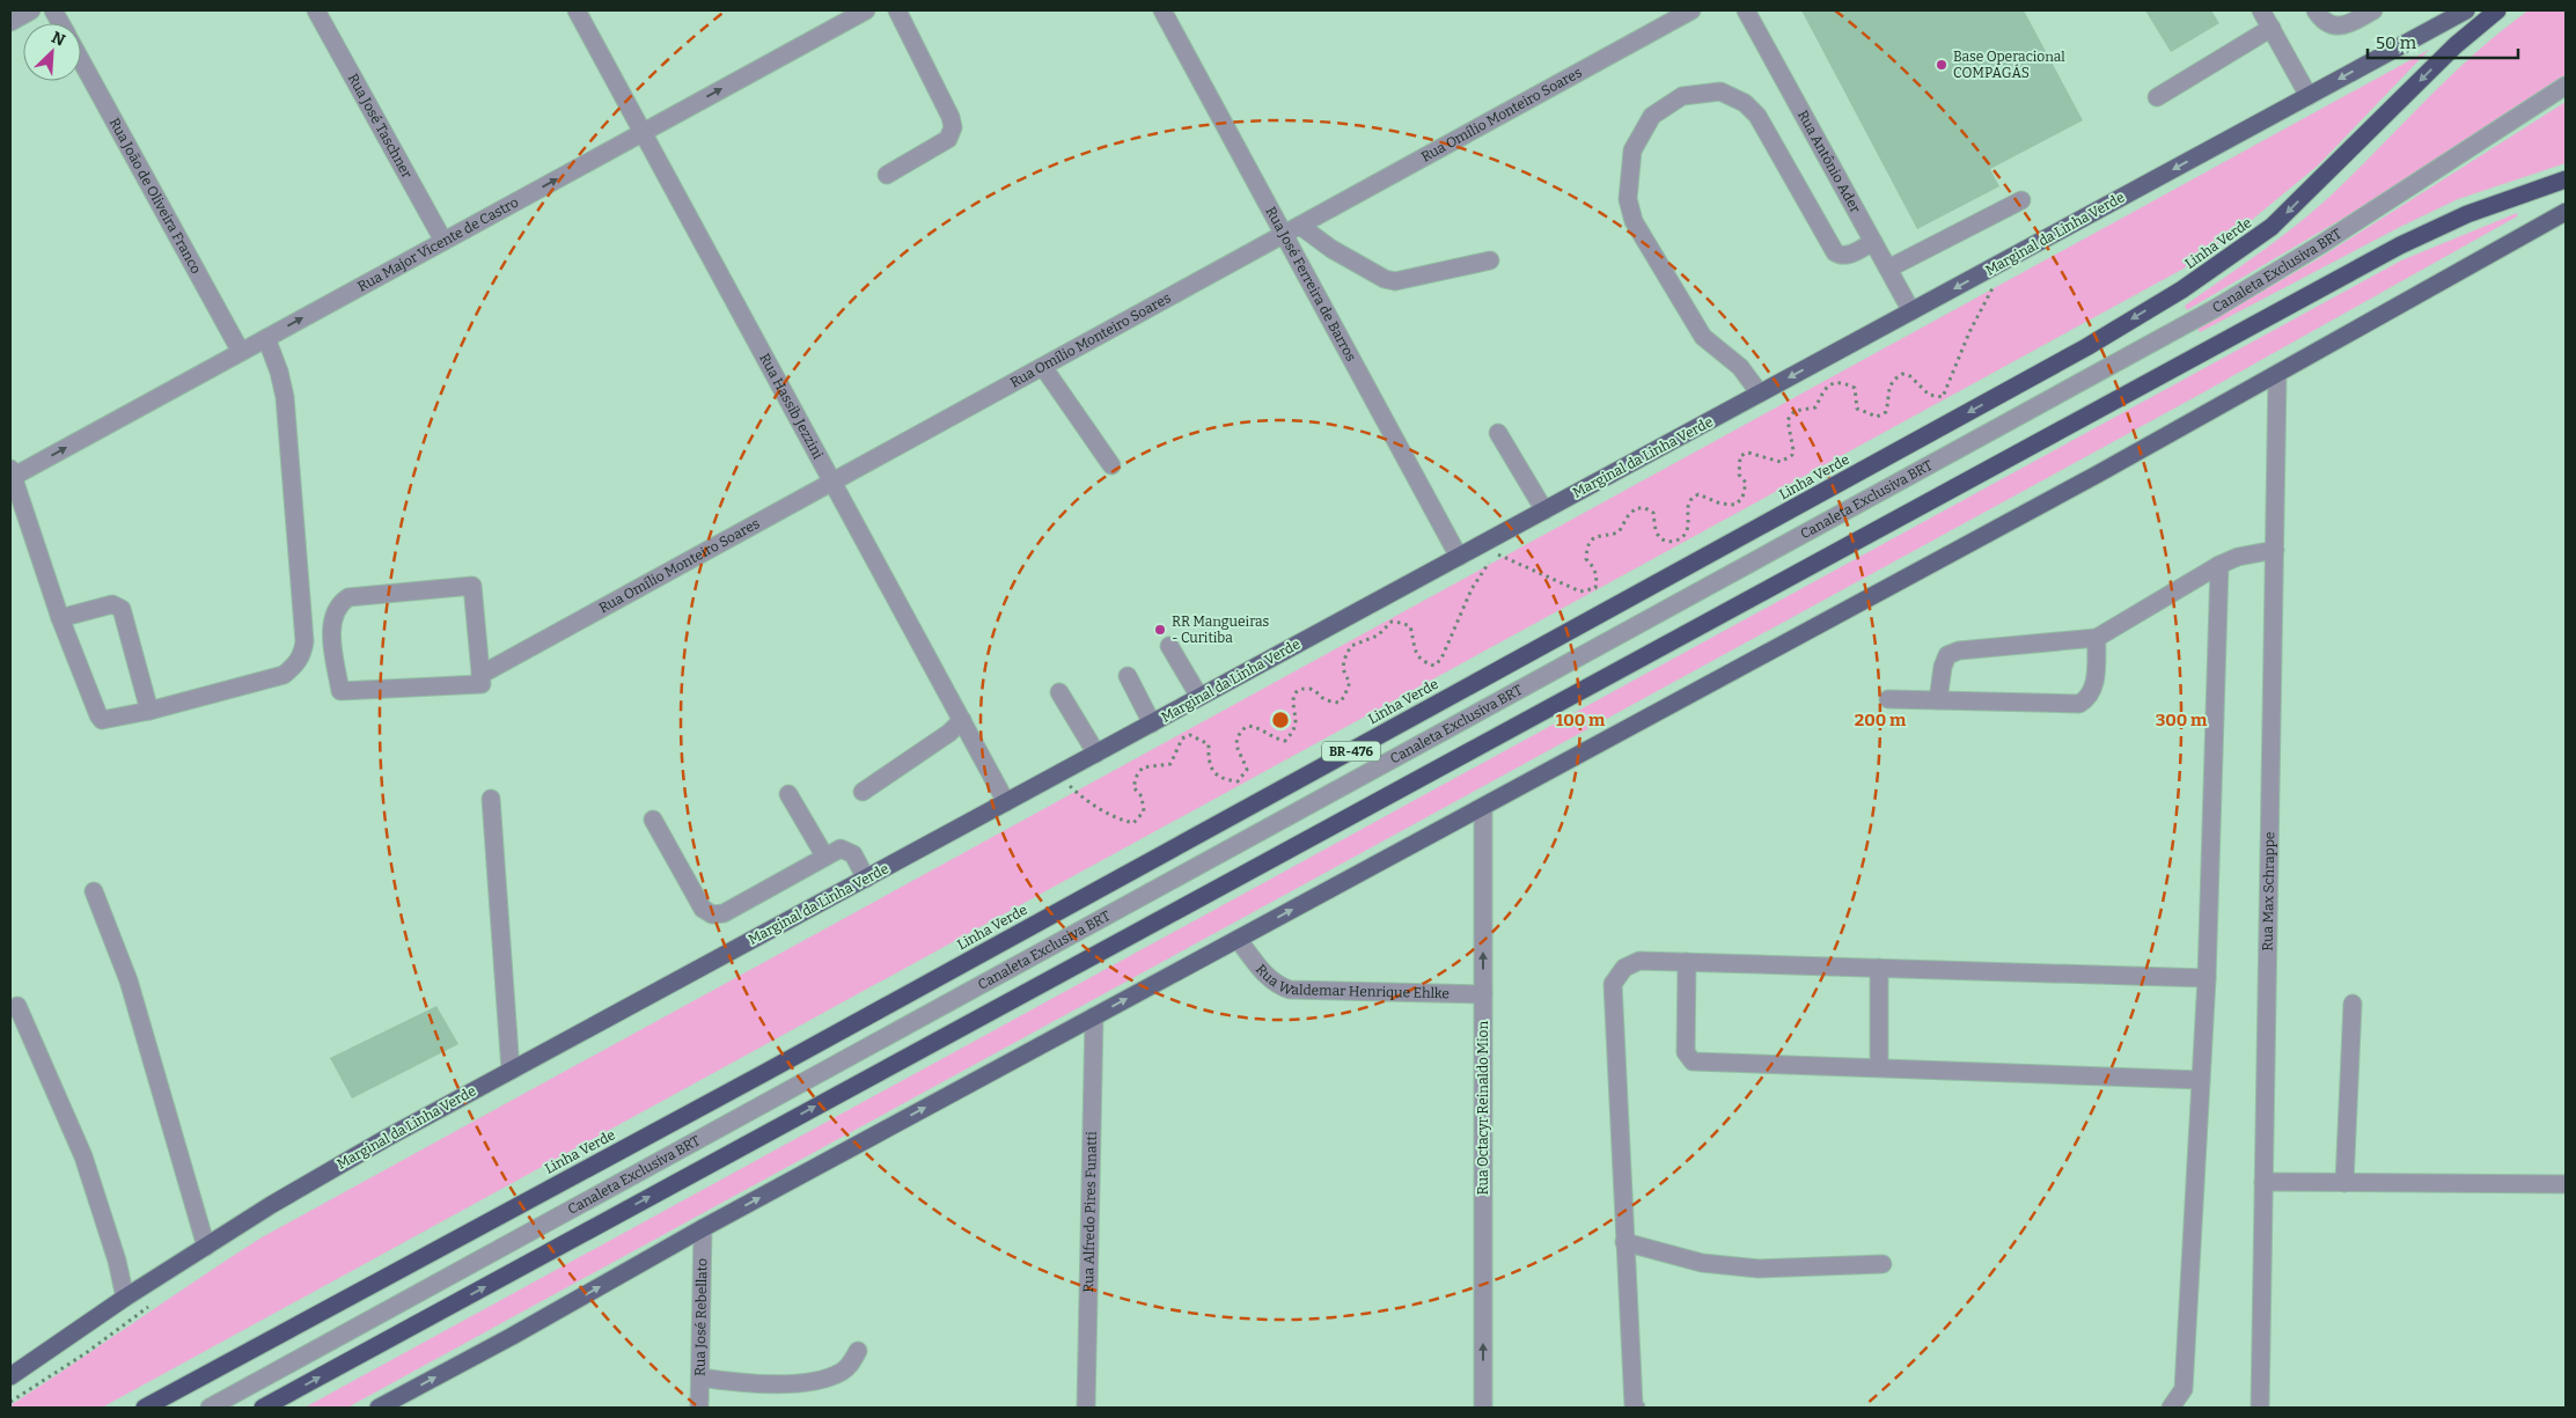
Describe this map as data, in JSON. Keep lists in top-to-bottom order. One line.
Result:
{"streets":{"highway":["Linha Verde","BR-476"],"main road":["Marginal da Linha Verde"],"street":["Rua Omílio Monteiro Soares","Rua José Taschner","Rua Antônio Ader","Rua João de Oliveira Franco","Rua Major Vicente de Castro","Canaleta Exclusiva BRT","Rua José Ferreira de Barros","Rua Hassib Jezzini","Rua Max Schrappe","Rua Waldemar Henrique Ehlke","Rua Octacyr Reinaldo Mion","Rua Alfredo Pires Funatti","Rua José Rebellato"]},"crossings":[["Rua Omílio Monteiro Soares","Rua José Ferreira de Barros"],["Rua Omílio Monteiro Soares","Rua Hassib Jezzini"],["Rua José Taschner","Rua Major Vicente de Castro"],["Rua Antônio Ader","Marginal da Linha Verde"],["Rua João de Oliveira Franco","Rua Major Vicente de Castro"],["Marginal da Linha Verde","Rua José Ferreira de Barros"],["Marginal da Linha Verde","Rua Hassib Jezzini"],["Rua Major Vicente de Castro","Rua Hassib Jezzini"],["Rua Waldemar Henrique Ehlke","Rua Octacyr Reinaldo Mion"]],"one_way":["Rua Major Vicente de Castro","Rua Octacyr Reinaldo Mion"],"places":["Base Operacional COMPAGÁS","RR Mangueiras - Curitiba"],"scale_bar":"50 m","north":"top right","rings":["100 m","200 m","300 m"]}
